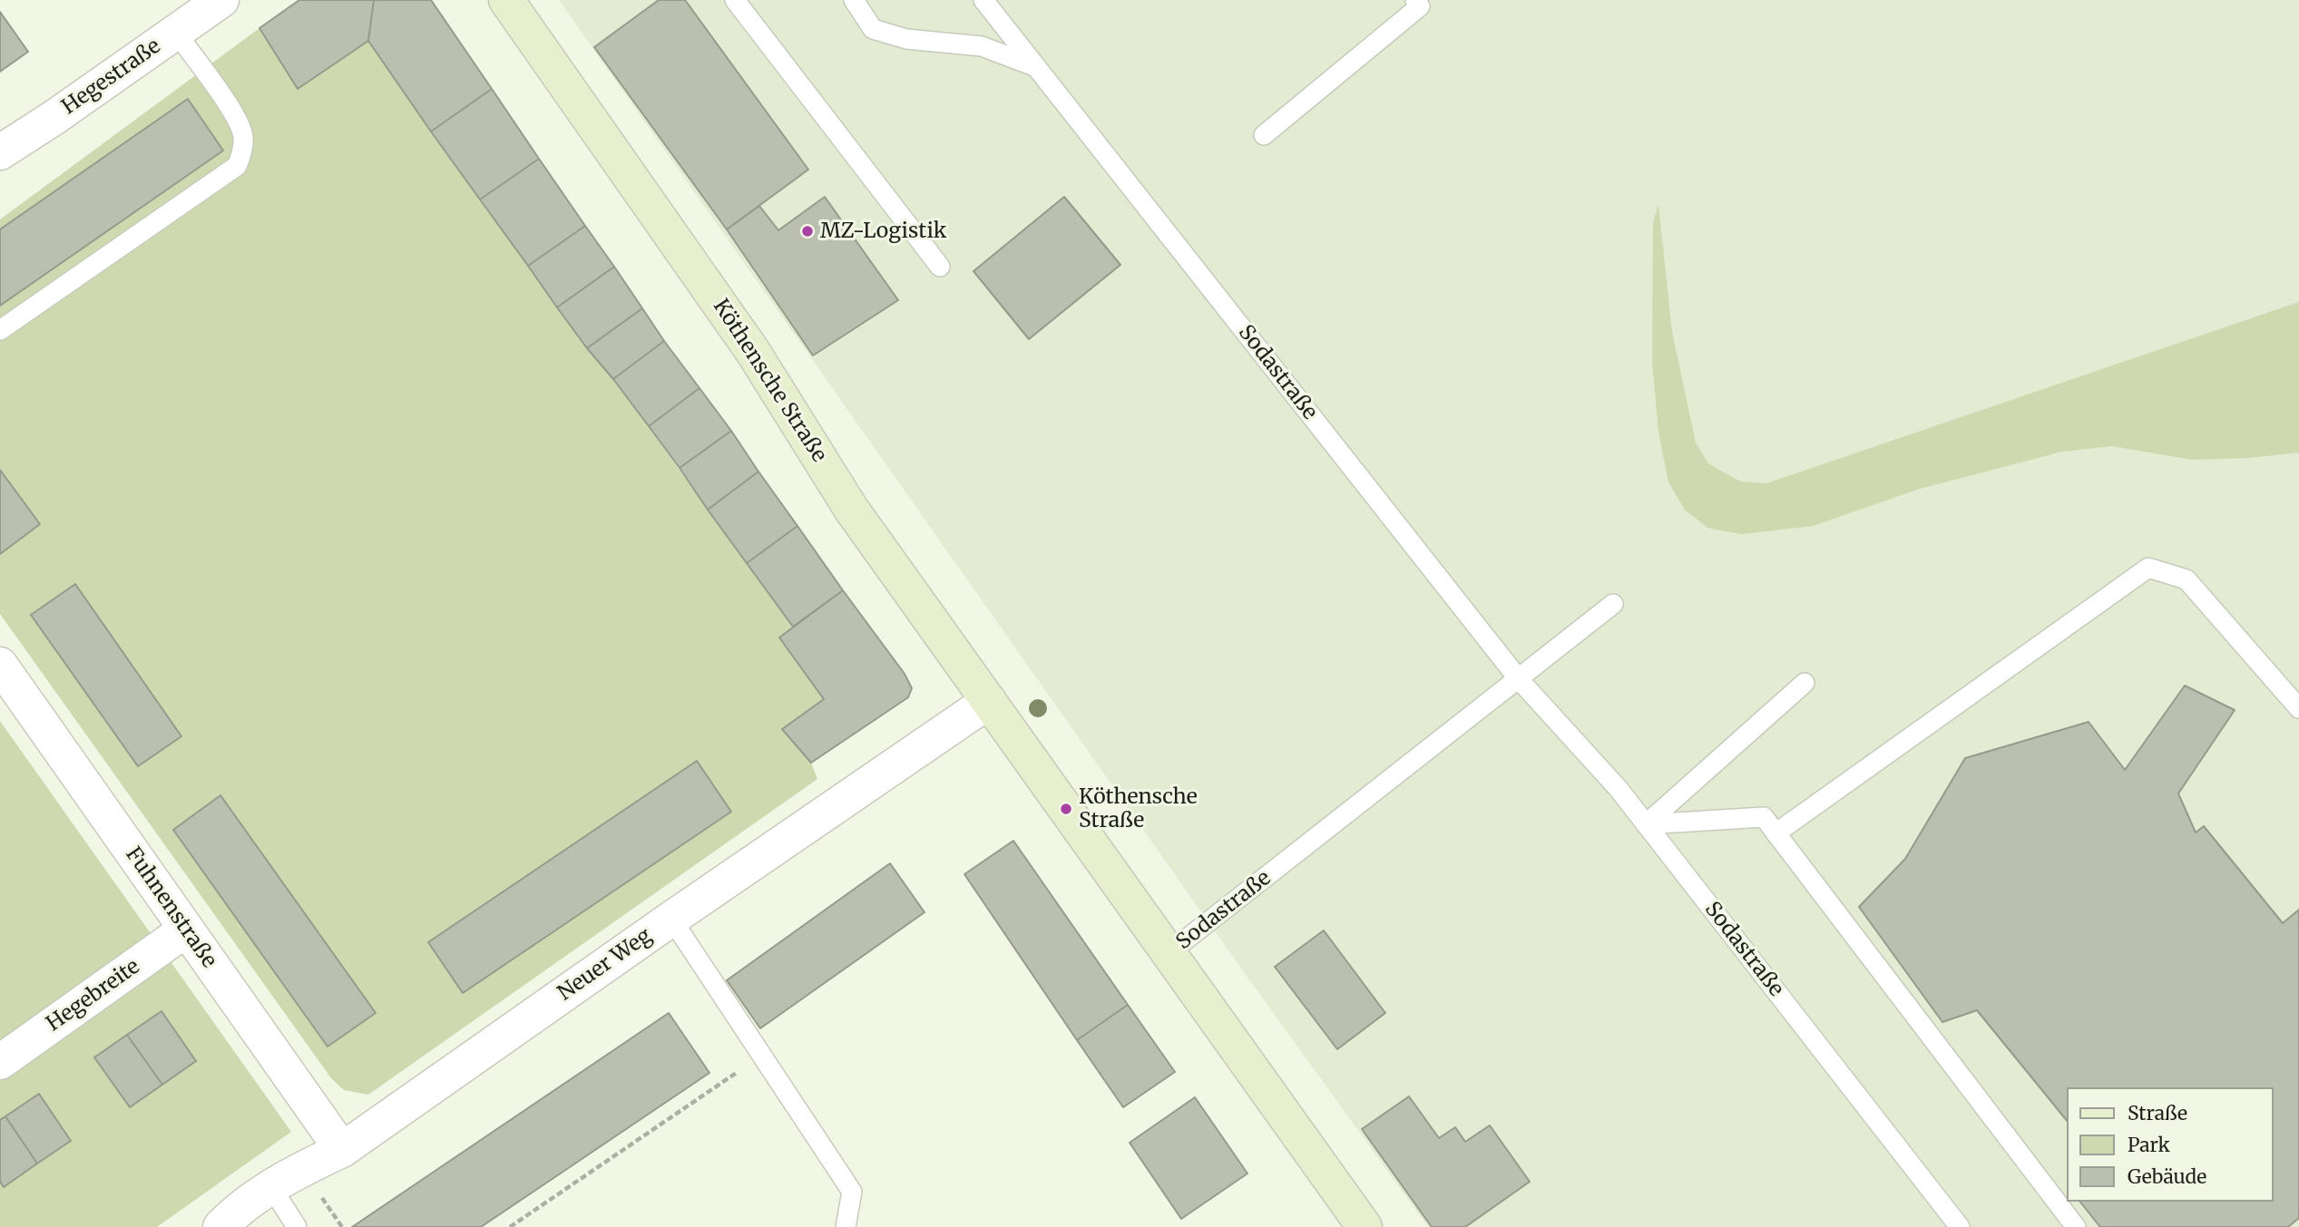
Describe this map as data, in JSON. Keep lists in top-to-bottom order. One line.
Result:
{"streets":{"main road":["Köthensche Straße"],"street":["Hegestraße","Fuhnenstraße","Neuer Weg","Hegebreite"],"lane":["Sodastraße"]},"crossings":[["Sodastraße","Köthensche Straße"],["Köthensche Straße","Neuer Weg"],["Fuhnenstraße","Neuer Weg"],["Fuhnenstraße","Hegebreite"]],"places":["MZ-Logistik","Köthensche Straße"],"legend":["Straße","Park","Gebäude"]}
